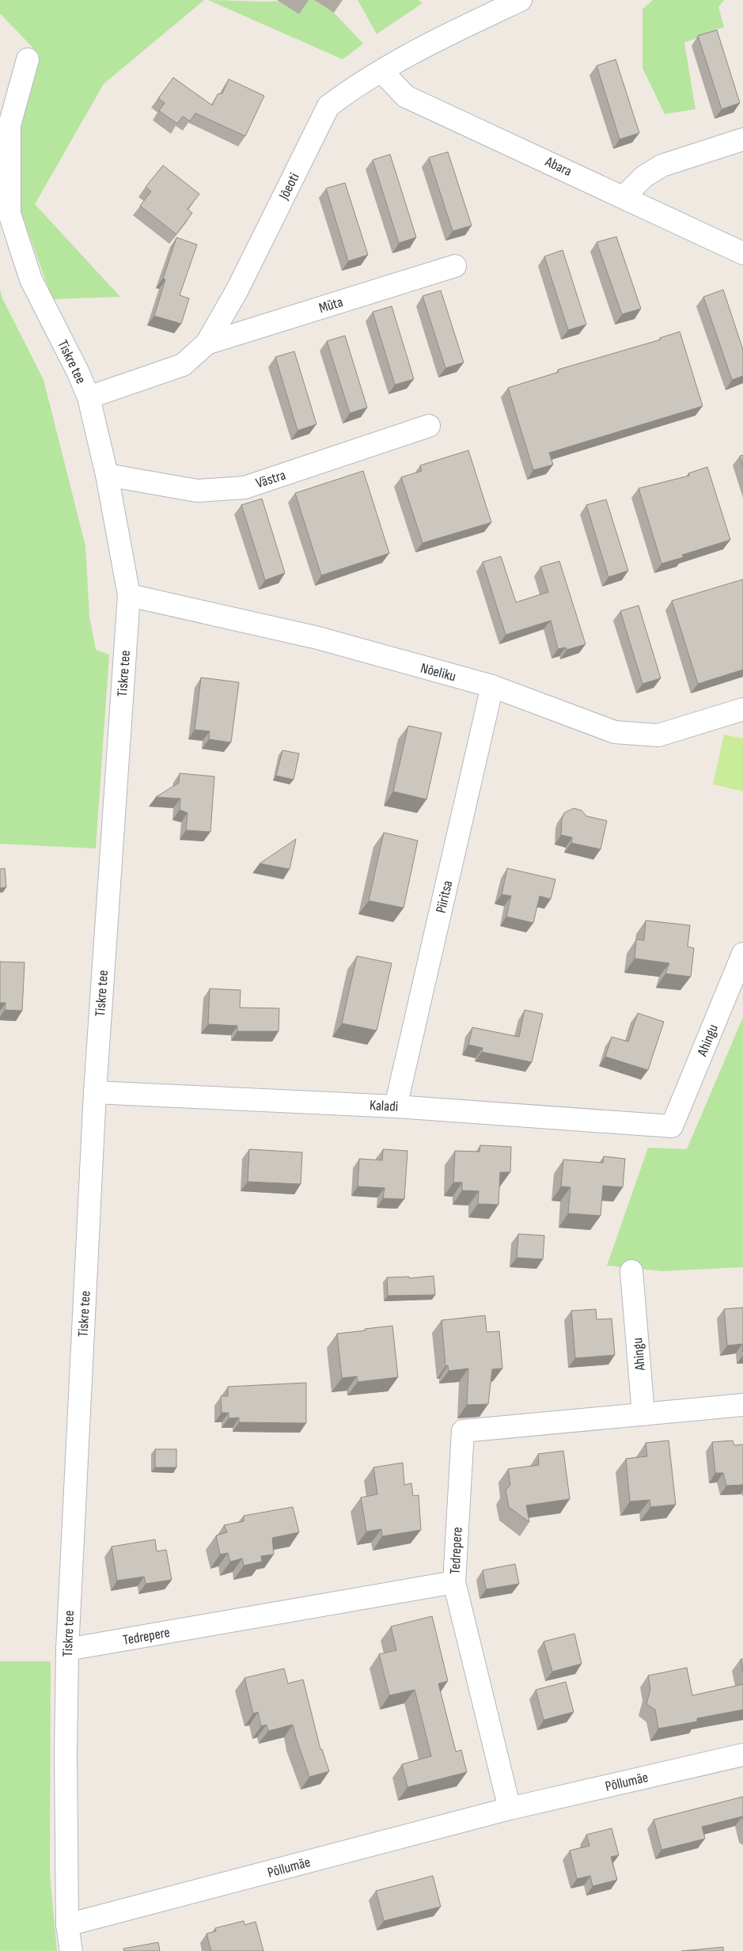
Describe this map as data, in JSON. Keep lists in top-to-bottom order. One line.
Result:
{"streets":{"street":["Abara","Jõeoti","Müta","Tiskre tee","Västra","Nõeliku","Piiritsa","Ahingu","Kaladi","Tedrepere","Põllumäe"]},"crossings":[["Abara","Jõeoti"],["Jõeoti","Müta"],["Jõeoti","Tiskre tee"],["Tiskre tee","Västra"],["Tiskre tee","Nõeliku"],["Tiskre tee","Kaladi"],["Tiskre tee","Tedrepere"],["Tiskre tee","Põllumäe"],["Nõeliku","Piiritsa"],["Piiritsa","Kaladi"],["Ahingu","Kaladi"],["Ahingu","Tedrepere"]]}
